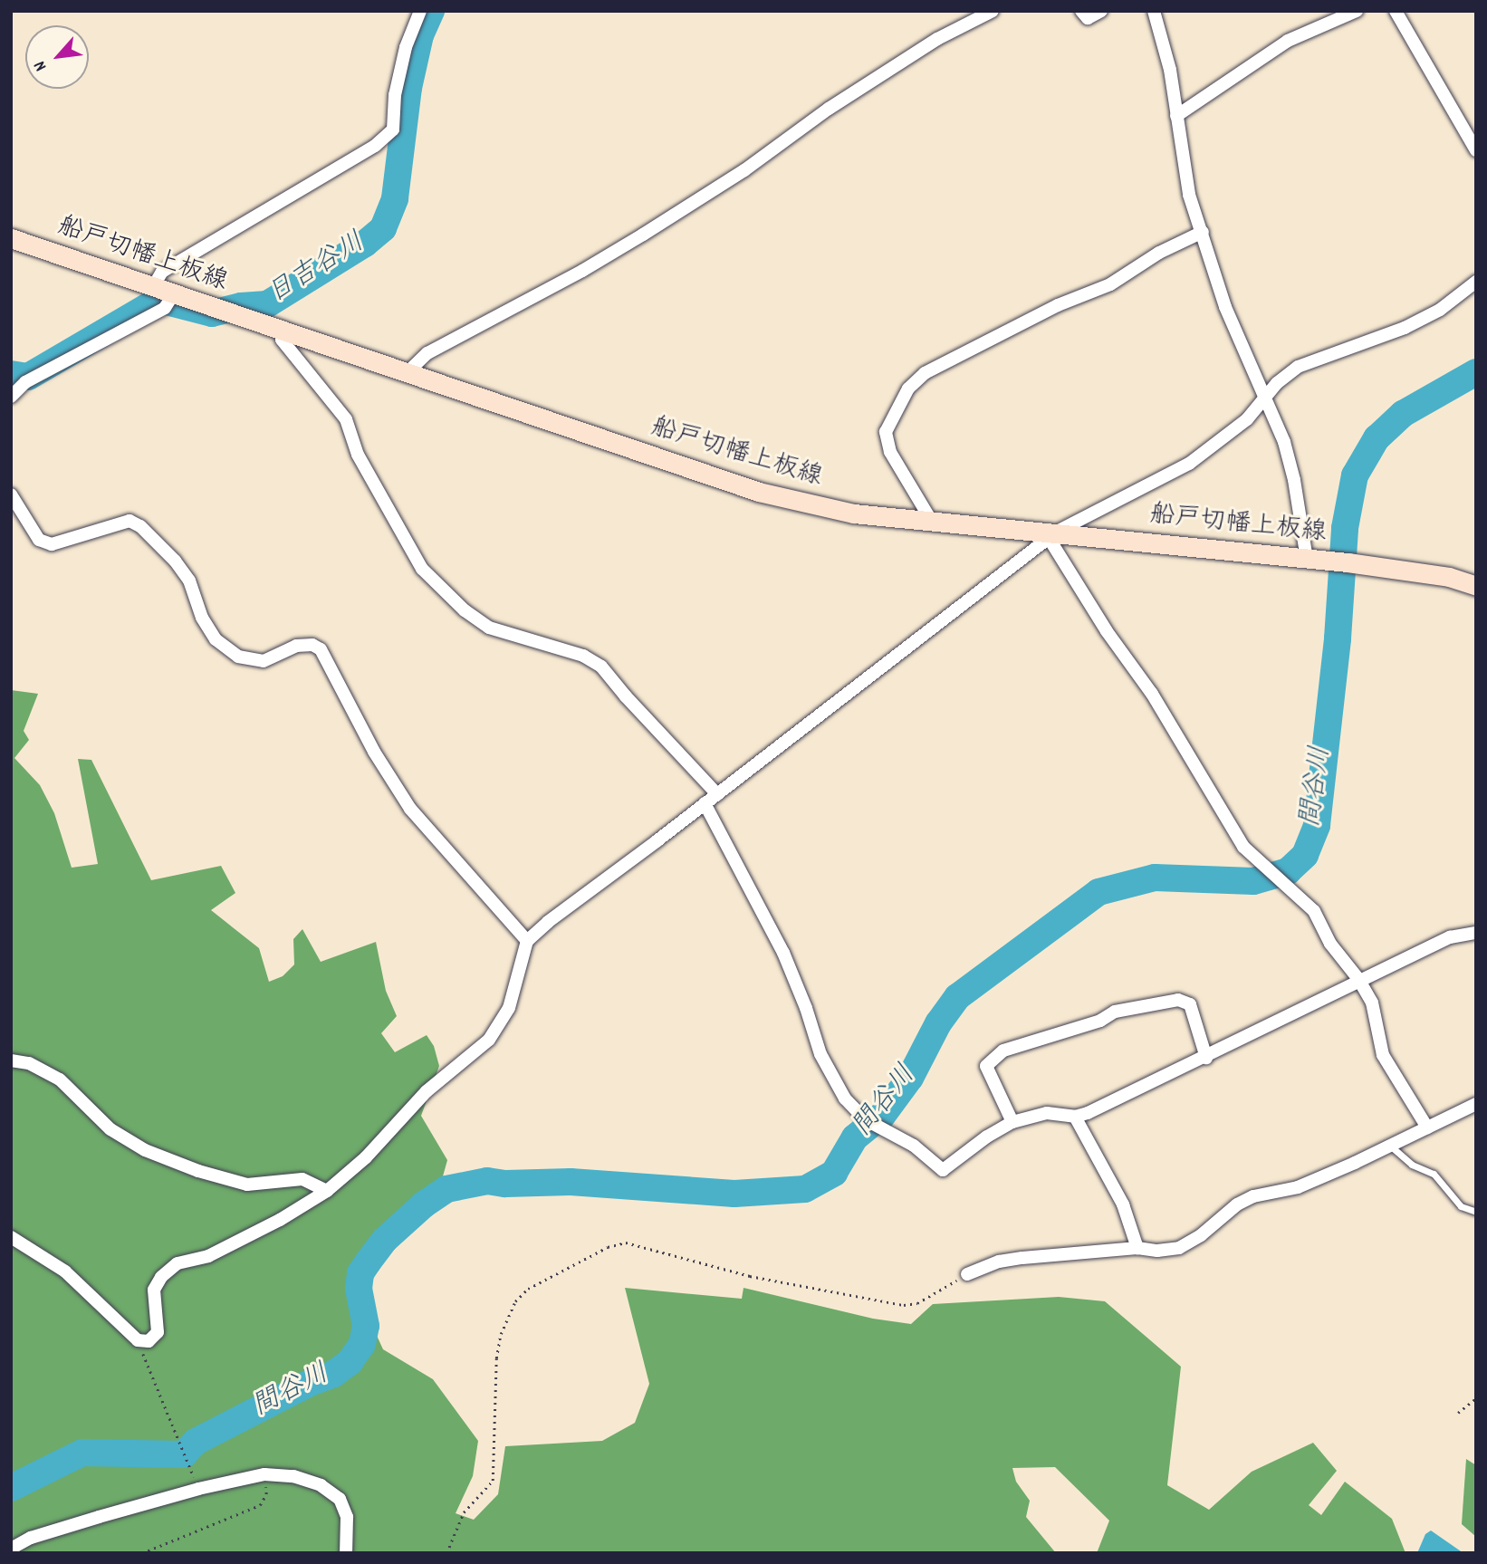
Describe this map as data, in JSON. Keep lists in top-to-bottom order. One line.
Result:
{"streets":{"main road":["船戸切幡上板線"]},"water":["日吉谷川","間谷川"],"north":"bottom left"}
